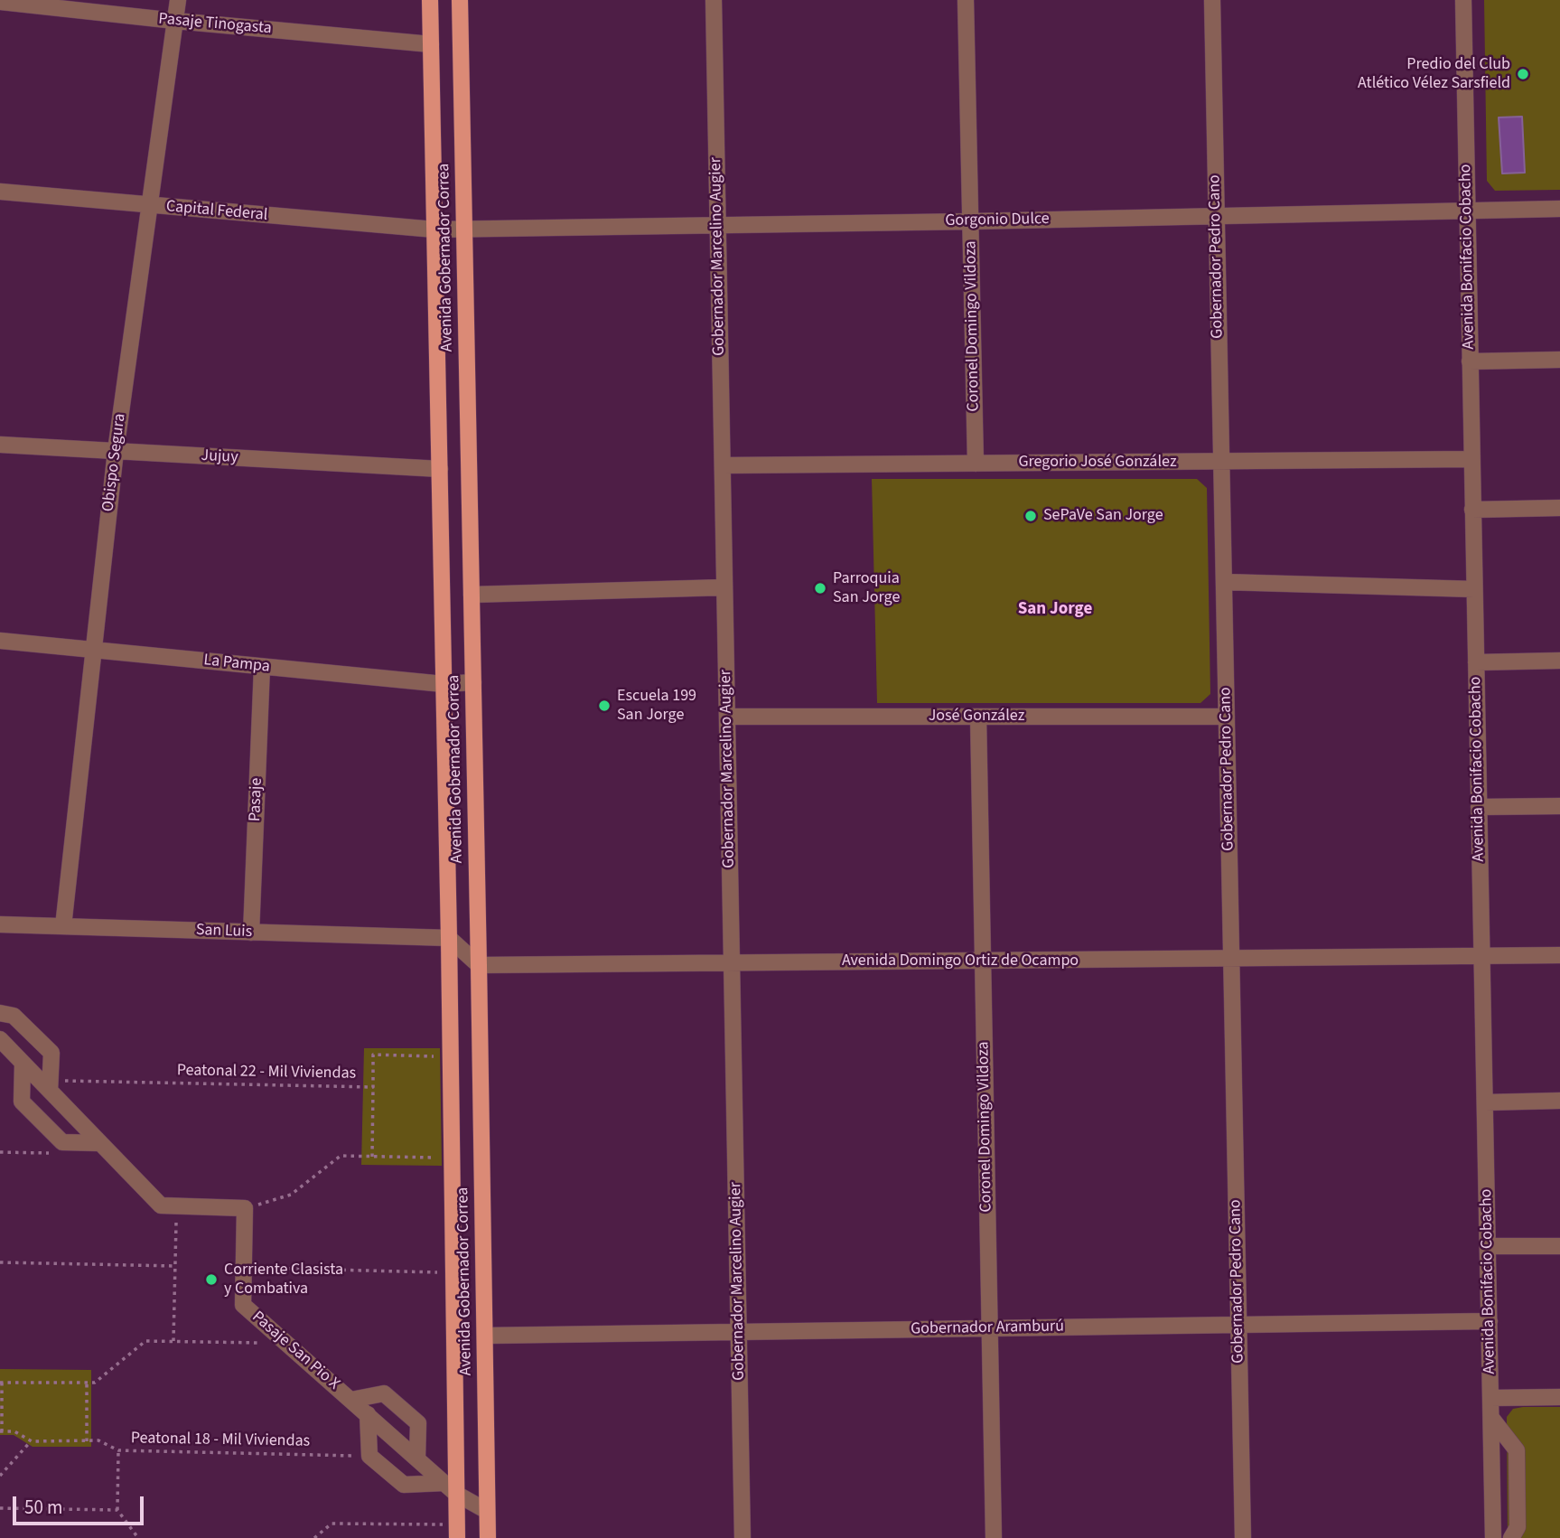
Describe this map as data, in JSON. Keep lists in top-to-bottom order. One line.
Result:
{"streets":{"main road":["Avenida Gobernador Correa"],"street":["Pasaje Tinogasta","Capital Federal","Gorgonio Dulce","Gobernador Marcelino Augier","Gobernador Pedro Cano","Avenida Bonifacio Cobacho","Coronel Domingo Vildoza","Jujuy","Obispo Segura","Gregorio José González","La Pampa","José González","Pasaje","San Luis","Avenida Domingo Ortiz de Ocampo","Gobernador Aramburú","Pasaje San Pio X"],"path":["Peatonal 22 - Mil Viviendas","Peatonal 18 - Mil Viviendas"]},"crossings":[["Pasaje Tinogasta","Avenida Gobernador Correa"],["Pasaje Tinogasta","Obispo Segura"],["Capital Federal","Gorgonio Dulce"],["Capital Federal","Avenida Gobernador Correa"],["Capital Federal","Obispo Segura"],["Gorgonio Dulce","Gobernador Marcelino Augier"],["Gorgonio Dulce","Gobernador Pedro Cano"],["Gorgonio Dulce","Avenida Bonifacio Cobacho"],["Gorgonio Dulce","Avenida Gobernador Correa"],["Gorgonio Dulce","Coronel Domingo Vildoza"],["Gobernador Marcelino Augier","Gregorio José González"],["Gobernador Marcelino Augier","José González"],["Gobernador Marcelino Augier","Avenida Domingo Ortiz de Ocampo"],["Gobernador Marcelino Augier","Gobernador Aramburú"],["Gobernador Pedro Cano","Gregorio José González"],["Gobernador Pedro Cano","José González"],["Gobernador Pedro Cano","Avenida Domingo Ortiz de Ocampo"],["Gobernador Pedro Cano","Gobernador Aramburú"],["Avenida Bonifacio Cobacho","Gregorio José González"],["Avenida Bonifacio Cobacho","Avenida Domingo Ortiz de Ocampo"],["Avenida Bonifacio Cobacho","Gobernador Aramburú"],["Avenida Gobernador Correa","Jujuy"],["Avenida Gobernador Correa","La Pampa"],["Avenida Gobernador Correa","San Luis"],["Avenida Gobernador Correa","Avenida Domingo Ortiz de Ocampo"],["Avenida Gobernador Correa","Peatonal 22 - Mil Viviendas"],["Avenida Gobernador Correa","Gobernador Aramburú"],["Avenida Gobernador Correa","Pasaje San Pio X"],["Coronel Domingo Vildoza","Gregorio José González"],["Coronel Domingo Vildoza","José González"],["Coronel Domingo Vildoza","Avenida Domingo Ortiz de Ocampo"],["Coronel Domingo Vildoza","Gobernador Aramburú"],["Jujuy","Obispo Segura"],["Obispo Segura","La Pampa"],["Obispo Segura","San Luis"],["La Pampa","Pasaje"],["Pasaje","San Luis"]],"districts":["San Jorge"],"places":["Predio del Club Atlético Vélez Sarsfield","SePaVe San Jorge","Parroquia San Jorge","Escuela 199 San Jorge","Corriente Clasista y Combativa"],"scale_bar":"50 m"}
